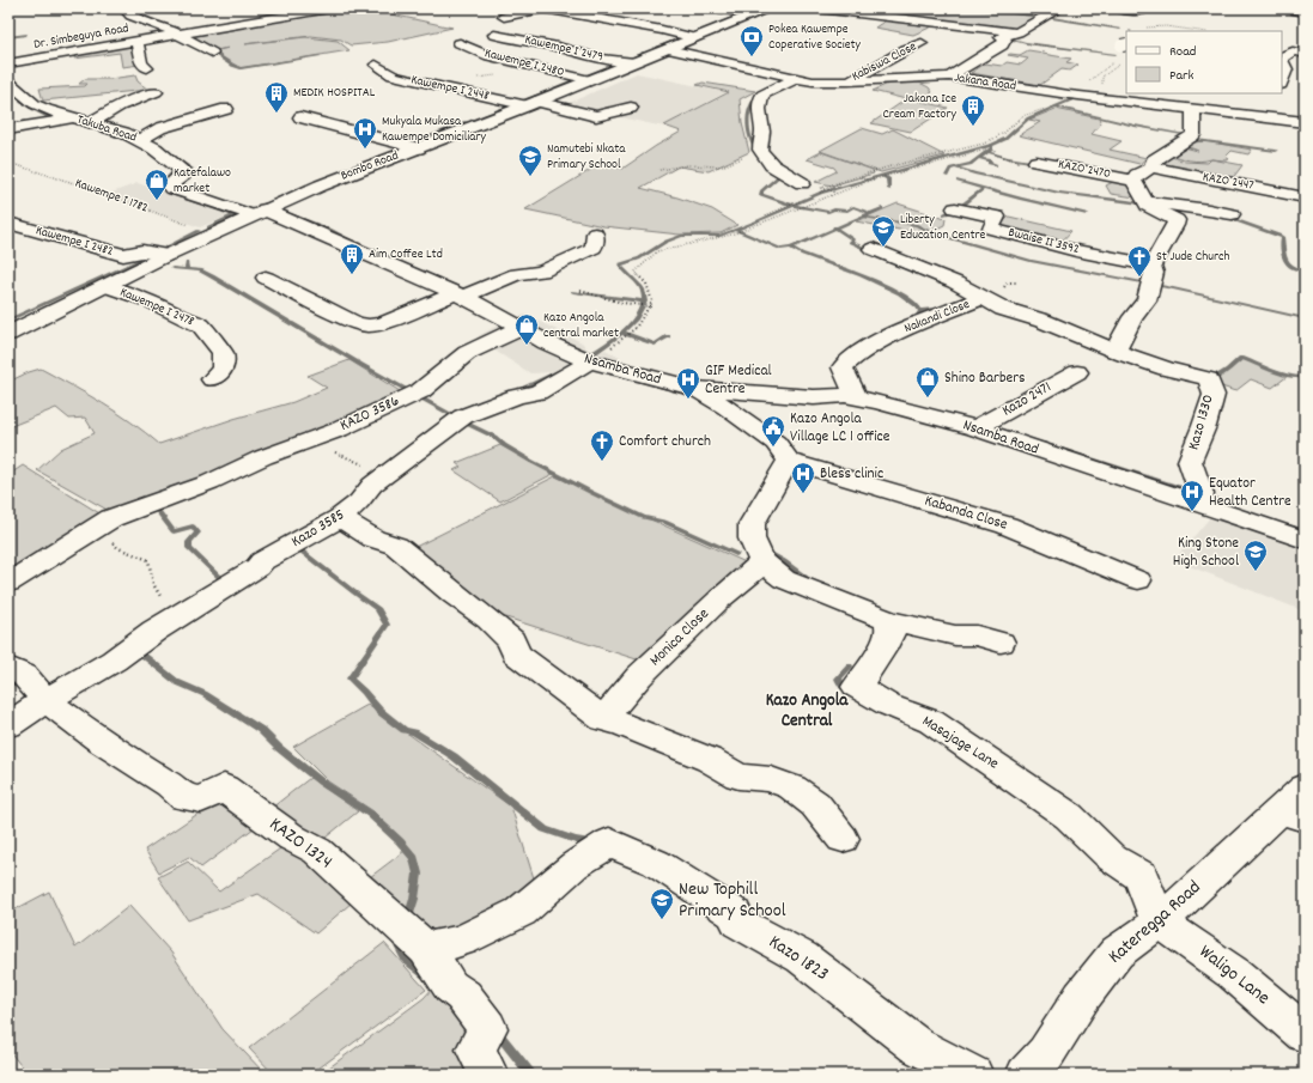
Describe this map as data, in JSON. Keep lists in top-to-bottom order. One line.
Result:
{"streets":{"street":["Dr. Simbeguya Road","Kawempe I 2479","Kabiswa Close","Kawempe I 2480","Jakana Road","Kawempe I 2448","Takuba Road","Bombo Road","KAZO 2470","KAZO 2447","Kawempe I 2482","Bwaise II 3592","Kawempe I 2478","Nakandi Close","Nsamba Road","Kazo 2471","KAZO 3586","Kazo 1330","Kabanda Close","Kazo 3585","Monica Close","Masajage Lane","KAZO 1324","Kateregga Road","Kazo 1823","Waligo Lane"],"path":["Kawempe I 1782"]},"crossings":[["Kawempe I 2479","Bombo Road"],["Kabiswa Close","Jakana Road"],["Kawempe I 2480","Bombo Road"],["Jakana Road","Bombo Road"],["Kawempe I 2448","Bombo Road"],["Takuba Road","Bombo Road"],["Takuba Road","Nsamba Road"],["Bombo Road","Kawempe I 1782"],["Bombo Road","Kawempe I 2482"],["Bombo Road","Kawempe I 2478"],["Bombo Road","Nsamba Road"],["Nakandi Close","Nsamba Road"],["Nsamba Road","Kazo 2471"],["Nsamba Road","KAZO 3586"],["Nsamba Road","Kazo 1330"],["Nsamba Road","Kazo 3585"],["Kazo 3585","KAZO 1324"],["Masajage Lane","Kateregga Road"],["Masajage Lane","Waligo Lane"],["KAZO 1324","Kazo 1823"],["Kateregga Road","Waligo Lane"]],"districts":["Kazo Angola Central"],"places":{"bank":["Pokea Kawempe Coperative Society"],"building":["MEDIK HOSPITAL","Jakana Ice Cream Factory","Aim Coffee Ltd"],"hospital":["Mukyala Mukasa Kawempe Domiciliary","GIF Medical Centre","Bless clinic","Equator Health Centre"],"school or university":["Namutebi Nkata Primary School","Liberty Education Centre","King Stone High School","New Tophill Primary School"],"shop":["Katefalawo market","Kazo Angola central market","Shino Barbers"],"church":["St Jude Church","Comfort church"],"public building":["Kazo Angola Village LC 1 office"]},"legend":["Road","Park"]}
